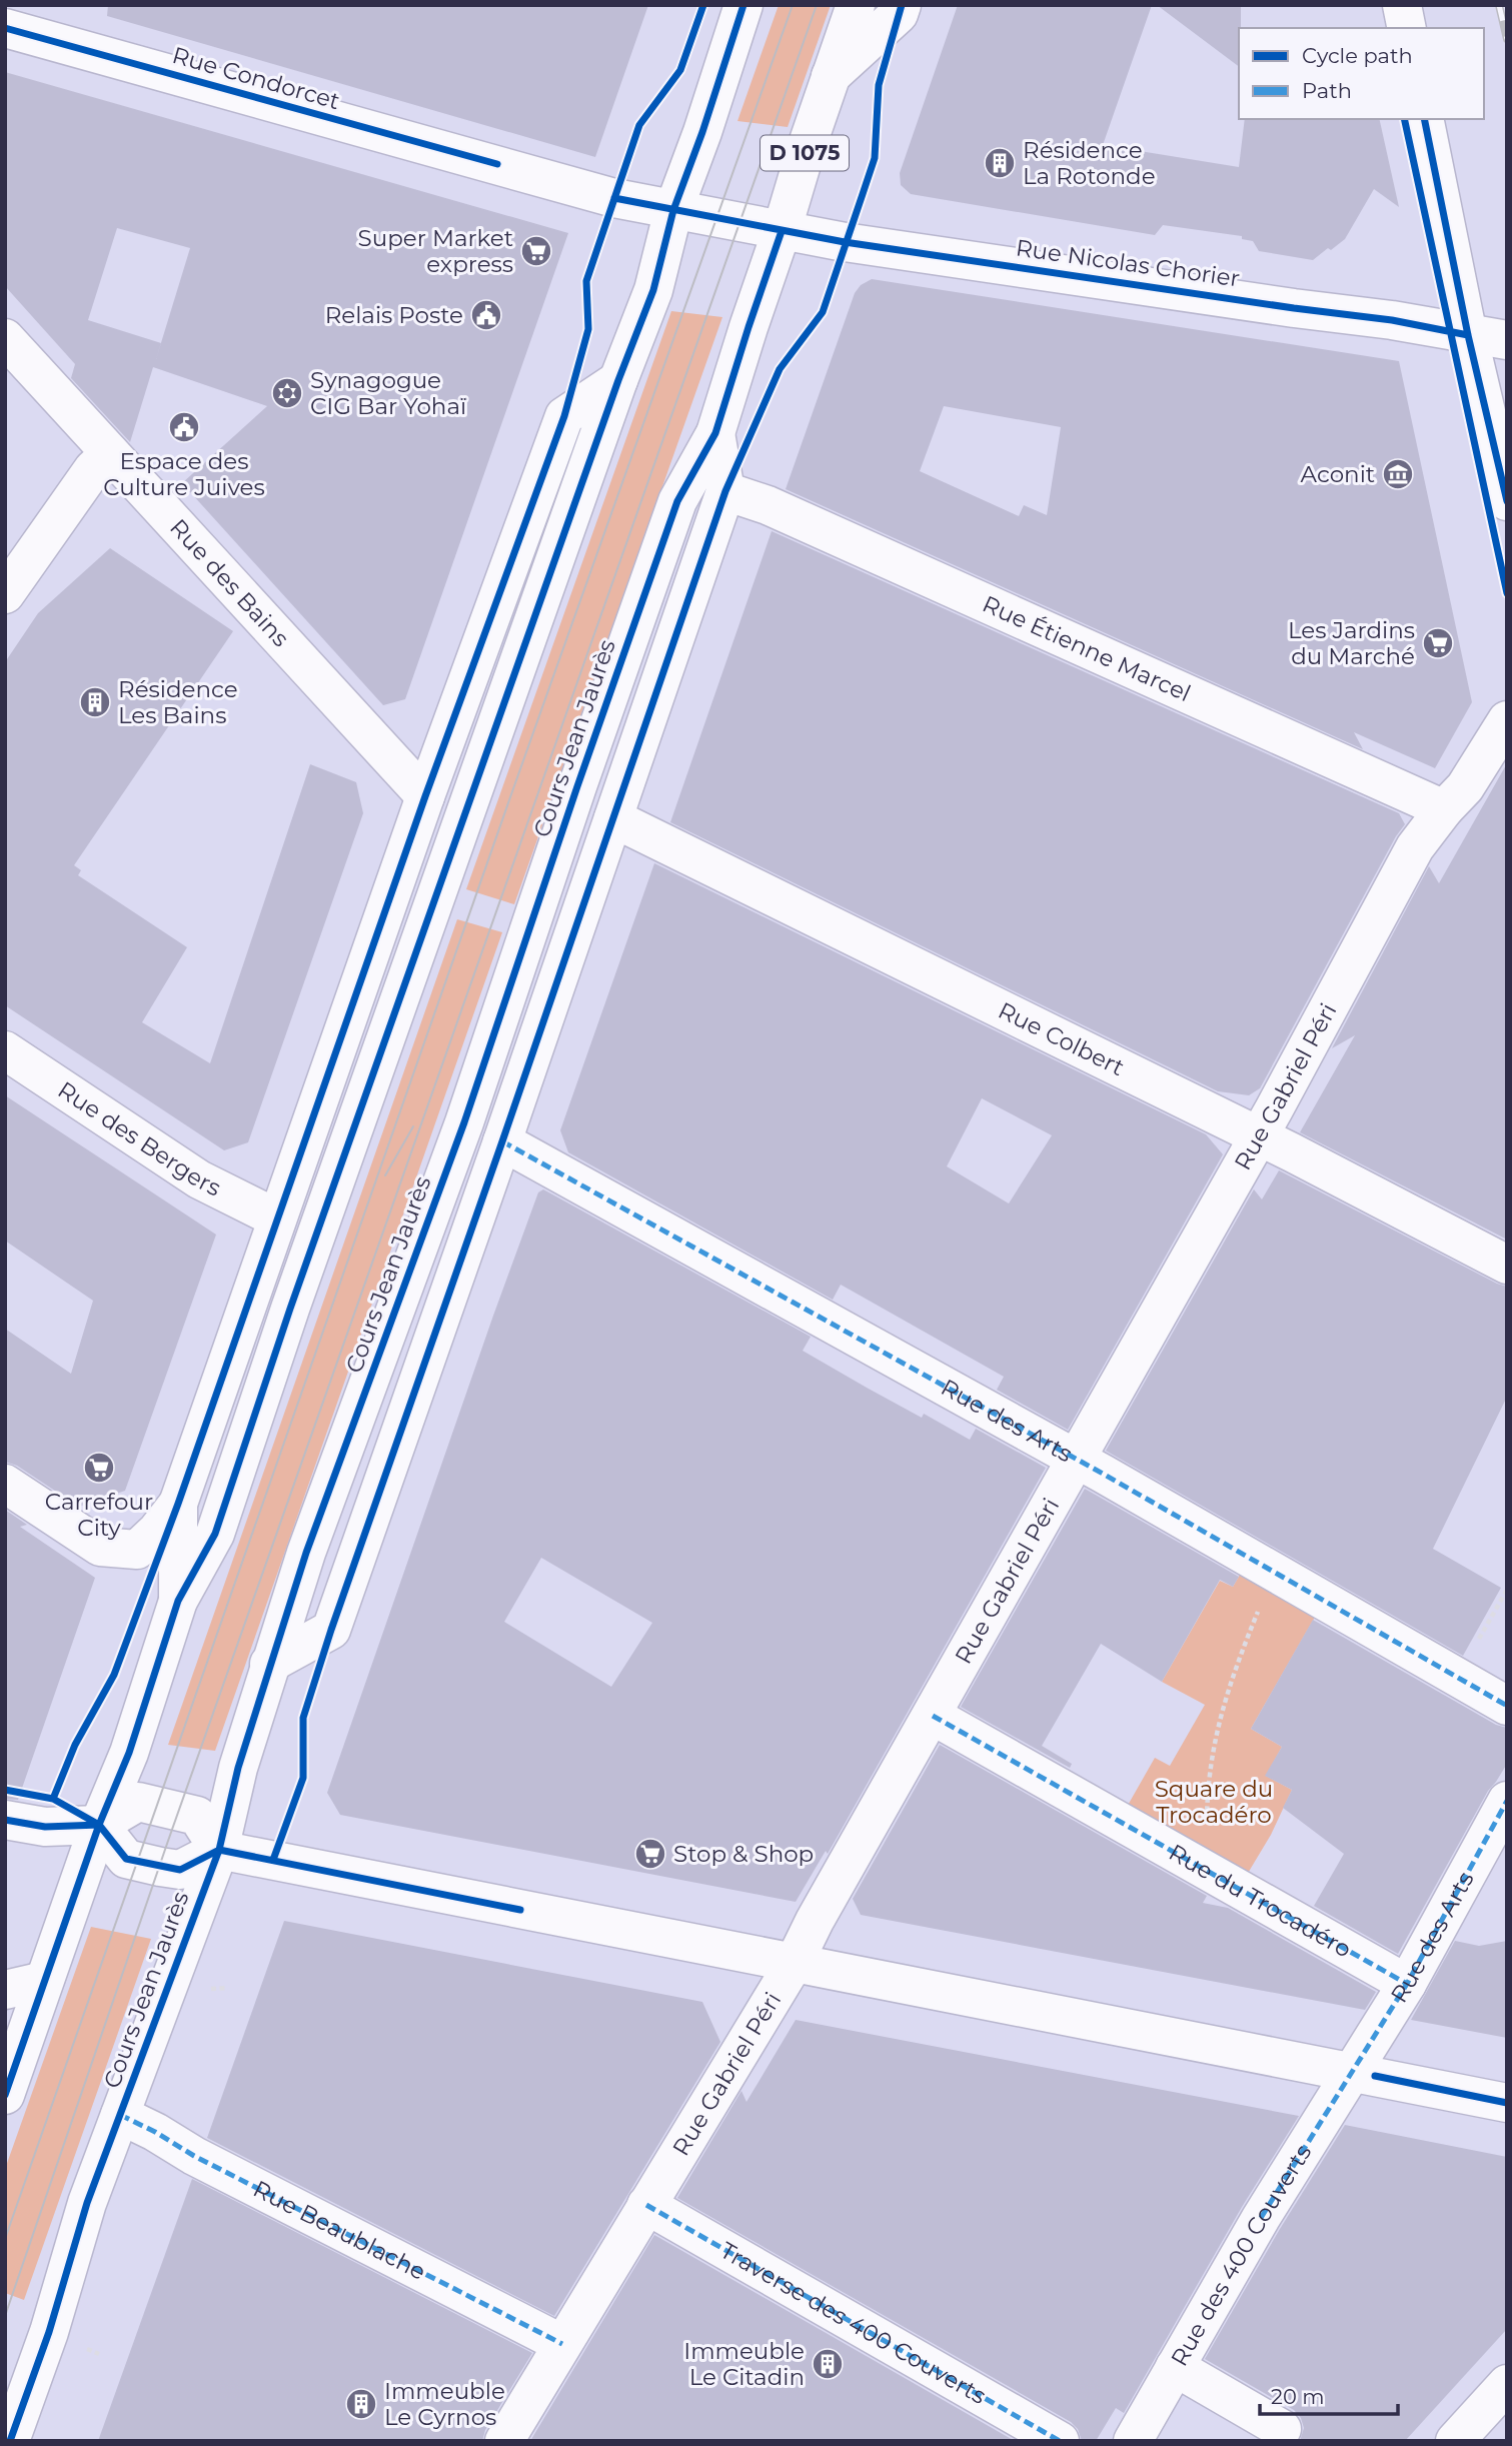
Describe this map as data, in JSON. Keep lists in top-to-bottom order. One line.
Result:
{"streets":{"street":["Rue Condorcet","D 1075","Rue Nicolas Chorier","Rue des Bains","Rue Étienne Marcel","Cours Jean Jaurès","Rue Colbert","Rue Gabriel Péri","Rue des Bergers","Rue des Arts","Rue du Trocadéro","Rue Beaublache","Rue des 400 Couverts","Traverse des 400 Couverts"]},"crossings":[["Rue Nicolas Chorier","Cours Jean Jaurès"],["Rue Étienne Marcel","Cours Jean Jaurès"],["Rue Étienne Marcel","Rue Gabriel Péri"],["Cours Jean Jaurès","Rue Colbert"],["Cours Jean Jaurès","Rue des Arts"],["Cours Jean Jaurès","Rue Beaublache"],["Rue Colbert","Rue Gabriel Péri"],["Rue Gabriel Péri","Rue des Arts"],["Rue Gabriel Péri","Rue du Trocadéro"],["Rue Gabriel Péri","Rue Beaublache"],["Rue Gabriel Péri","Traverse des 400 Couverts"],["Rue des Arts","Rue du Trocadéro"],["Rue des Arts","Rue des 400 Couverts"]],"parks":["Square du Trocadéro"],"places":{"building":["Résidence La Rotonde","Résidence Les Bains","Immeuble Le Citadin","Immeuble Le Cyrnos"],"supermarket":["Super Market express","Les Jardins du Marché","Carrefour City","Stop & Shop"],"public building":["Relais Poste","Espace des Culture Juives"],"synagogue":["Synagogue CIG Bar Yohaï"],"museum":["Aconit"]},"legend":["Cycle path","Path"],"scale_bar":"20 m"}
